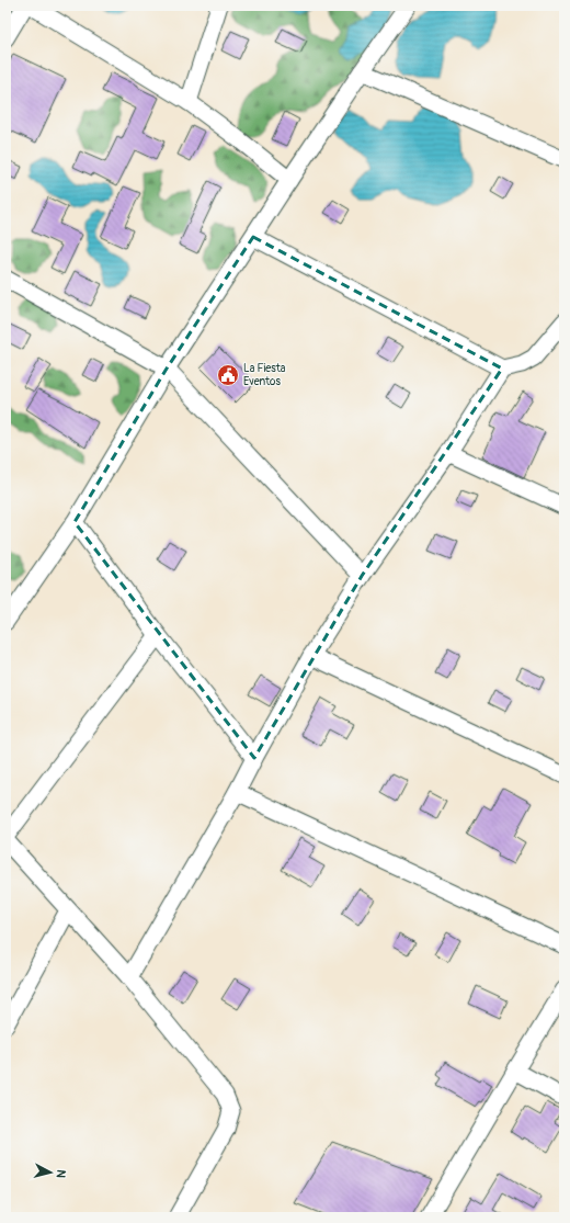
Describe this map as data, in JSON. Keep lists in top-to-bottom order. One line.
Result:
{"places":{"public building":["La Fiesta Eventos"]},"north":"right"}
